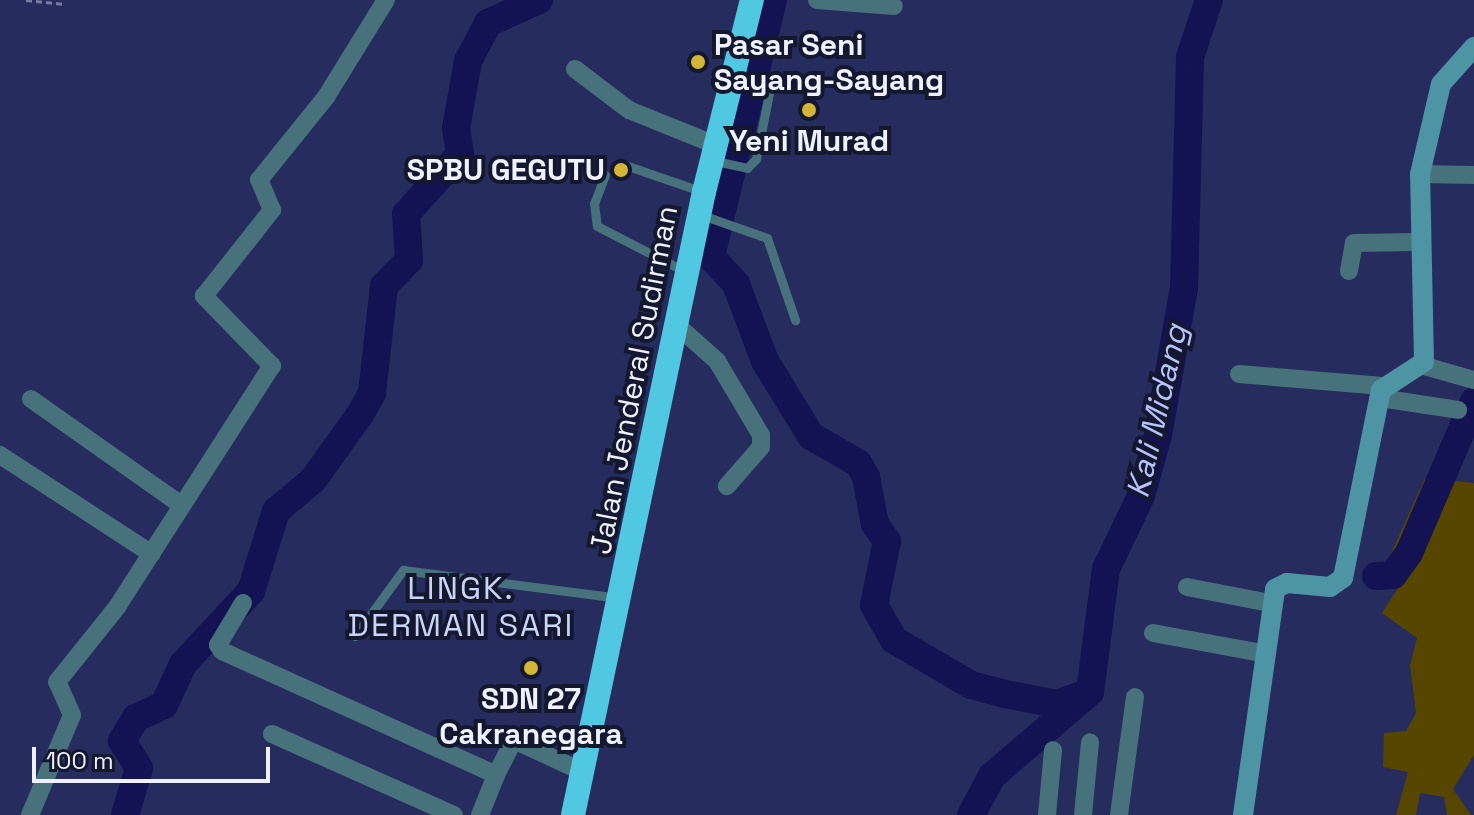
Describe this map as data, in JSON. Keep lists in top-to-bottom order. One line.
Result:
{"streets":{"highway":["Jalan Jenderal Sudirman"]},"districts":["LINGK. DERMAN SARI"],"water":["Kali Midang"],"places":["Pasar Seni Sayang-Sayang","Yeni Murad","SPBU GEGUTU","SDN 27 Cakranegara"],"scale_bar":"100 m"}
